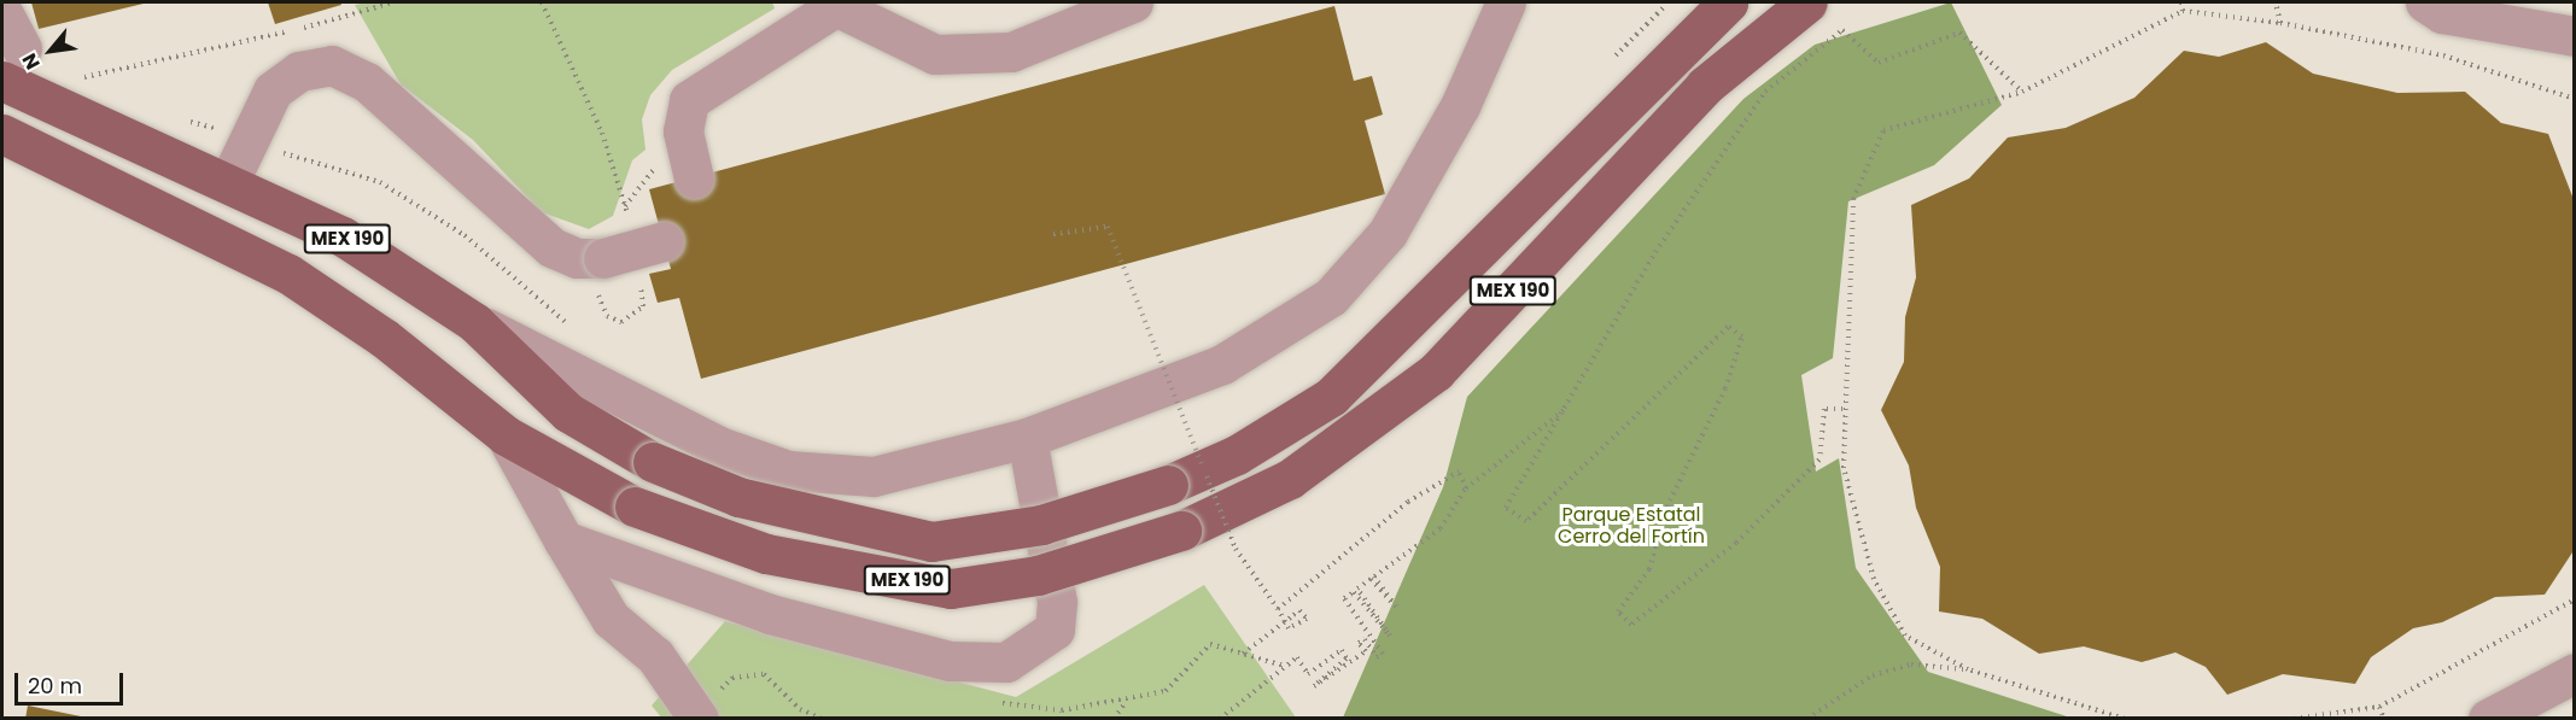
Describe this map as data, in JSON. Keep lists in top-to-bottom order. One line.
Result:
{"streets":{"main road":["MEX 190"]},"parks":["Parque Estatal Cerro del Fortín"],"scale_bar":"20 m","north":"bottom left"}
